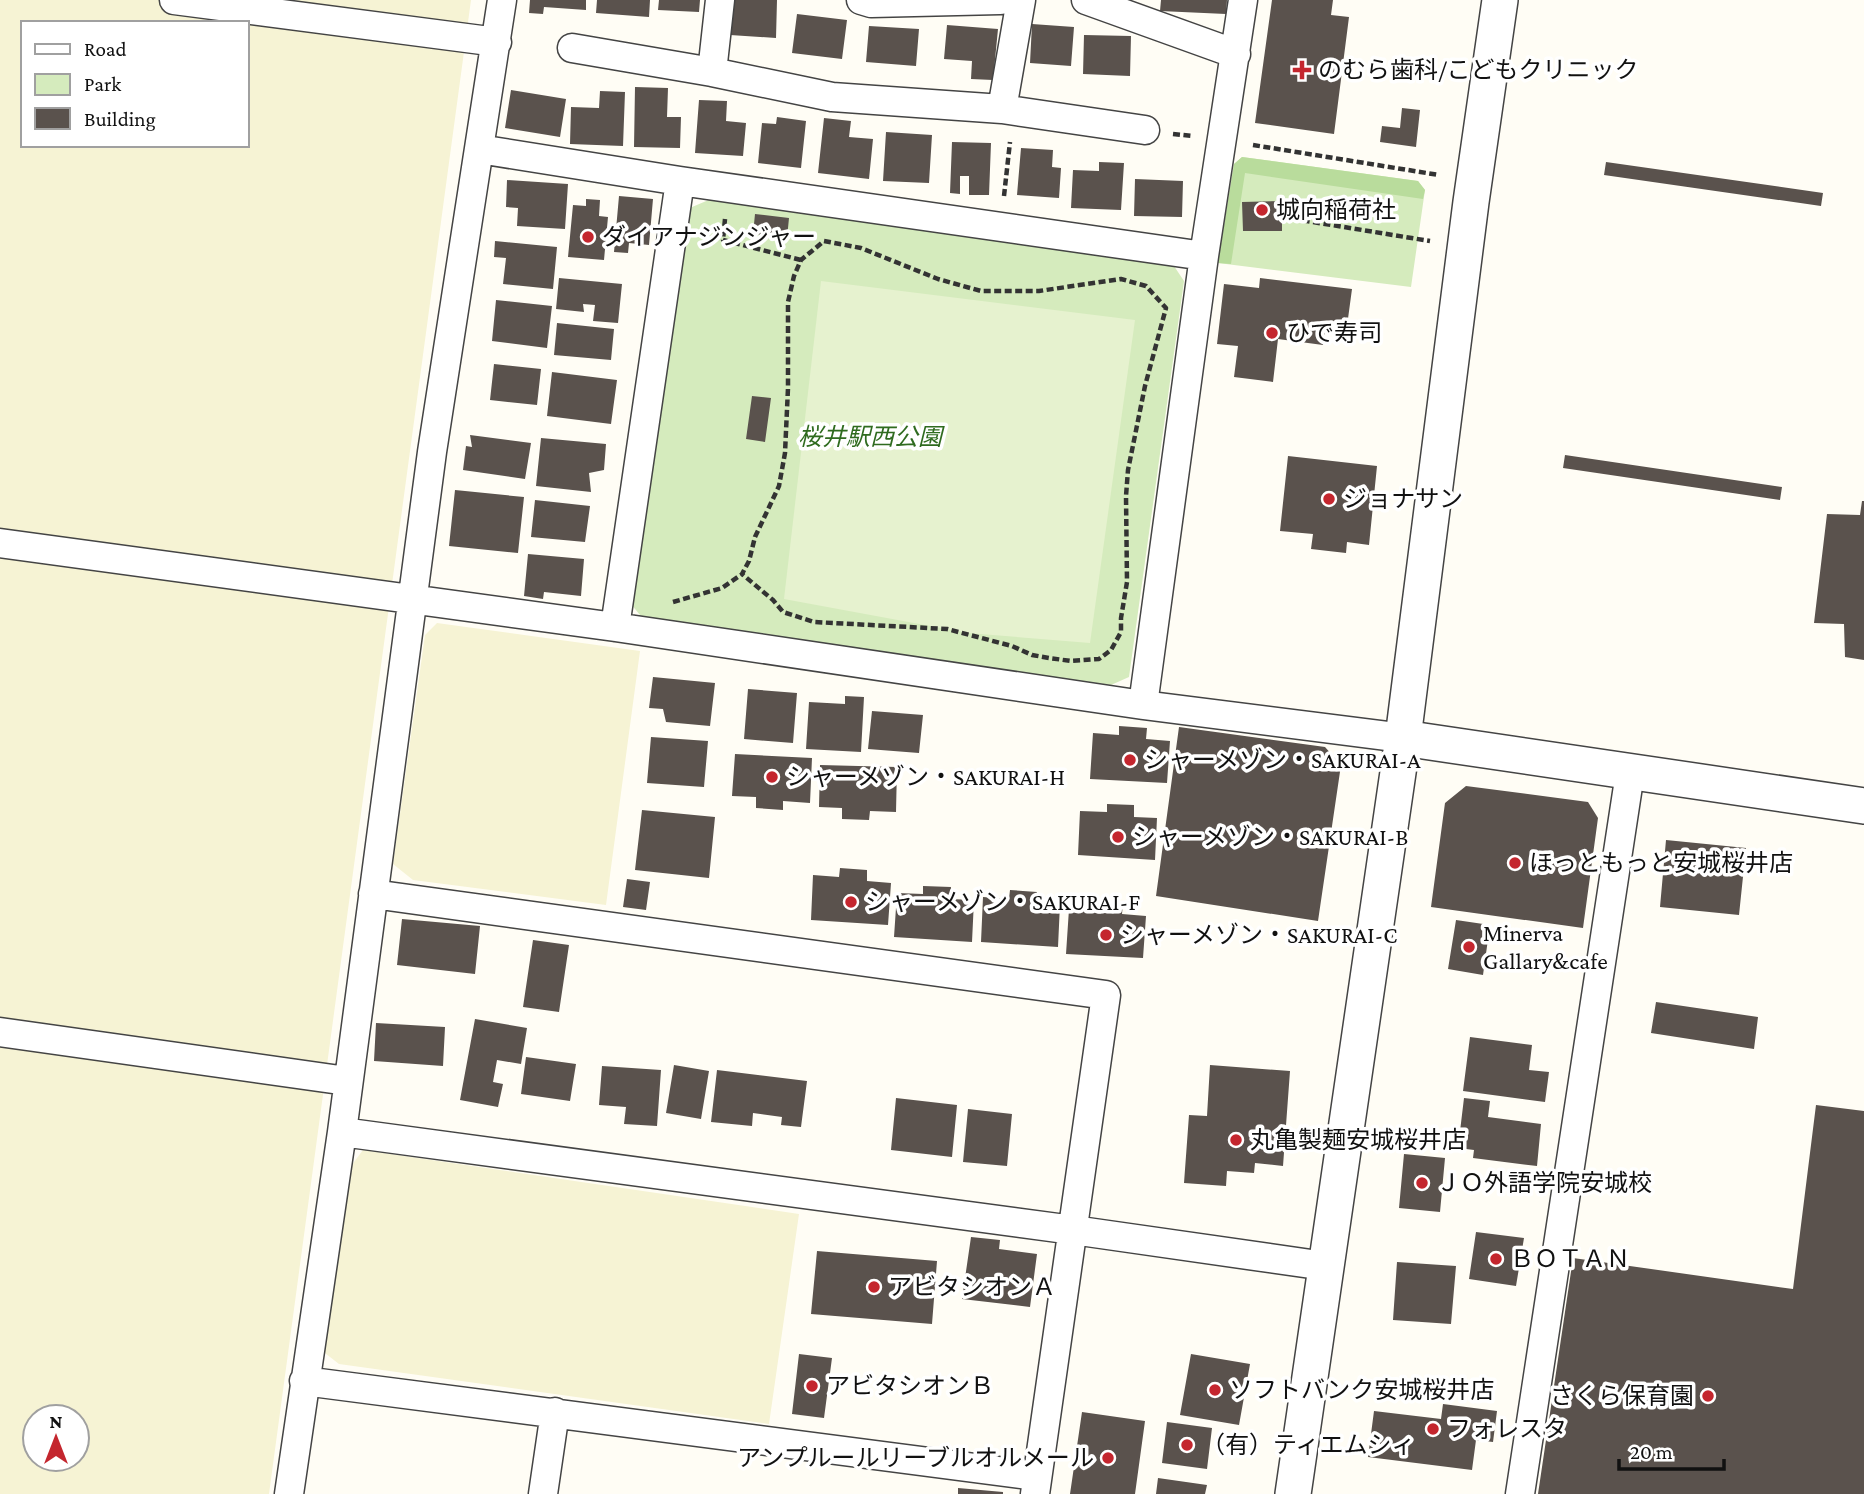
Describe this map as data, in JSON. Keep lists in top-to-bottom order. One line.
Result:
{"parks":["桜井駅西公園"],"places":{"health":["のむら歯科/こどもクリニック"],"other":["城向稲荷社","ダイアナジンジャー","ひで寿司","ジョナサン","シャーメゾン・SAKURAI-A","シャーメゾン・SAKURAI-H","シャーメゾン・SAKURAI-B","ほっともっと安城桜井店","シャーメゾン・SAKURAI-F","シャーメゾン・SAKURAI-C","Minerva Gallary&cafe","丸亀製麺安城桜井店","ＪＯ外語学院安城校","ＢＯＴＡＮ","アビタシオンＡ","アビタシオンＢ","ソフトバンク安城桜井店","さくら保育園","フォレスタ","（有）ティエムシィ","アンプルールリーブルオルメール"]},"legend":["Road","Park","Building"],"scale_bar":"20 m","north":"top"}
